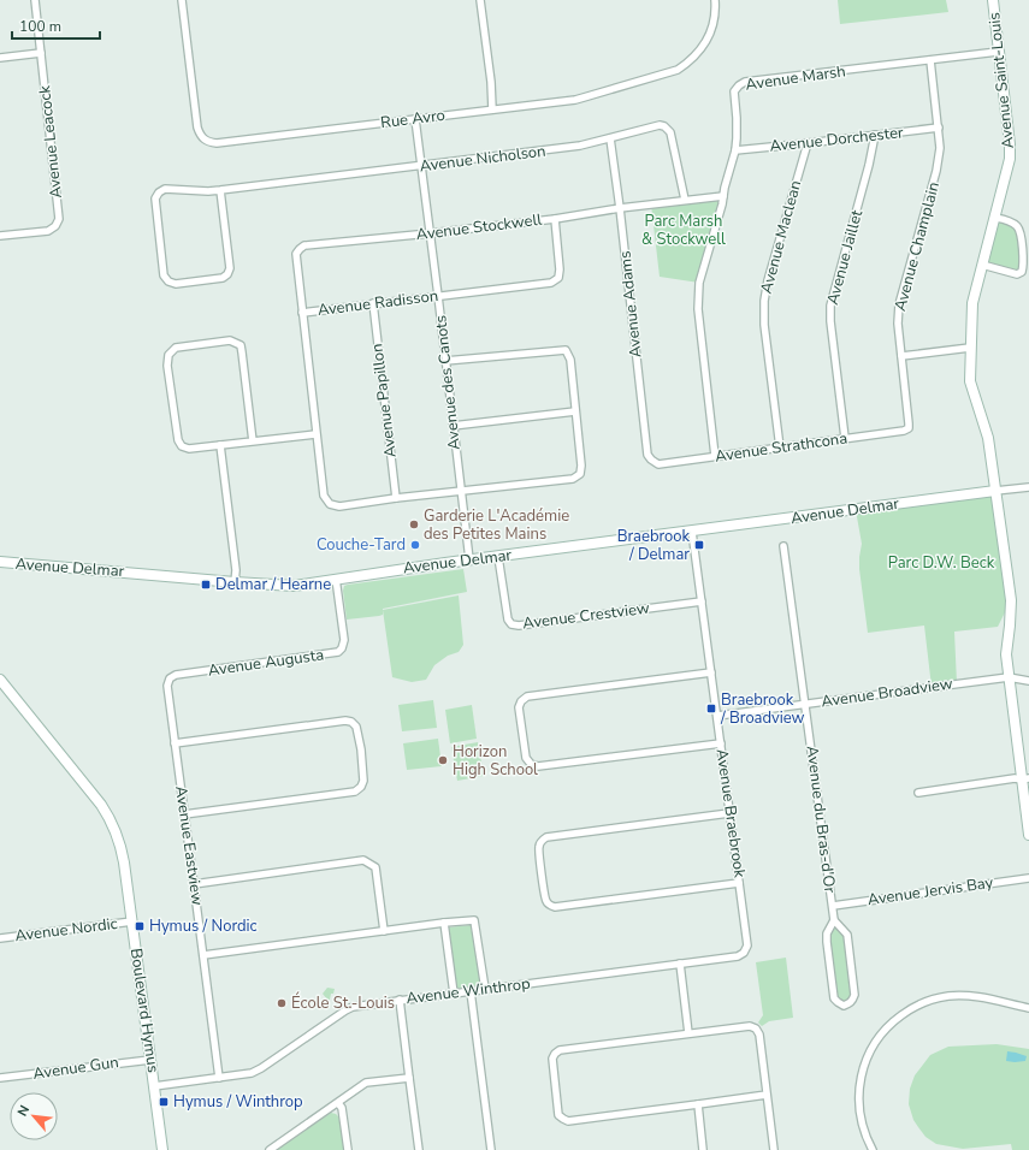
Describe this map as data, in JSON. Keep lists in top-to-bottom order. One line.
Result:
{"streets":{"street":["Avenue Marsh","Avenue Saint-Louis","Rue Avro","Avenue Dorchester","Avenue Leacock","Avenue Nicholson","Avenue Stockwell","Avenue Maclean","Avenue Champlain","Avenue Jaillet","Avenue Radisson","Avenue Adams","Avenue des Canots","Avenue Papillon","Avenue Strathcona","Avenue Delmar","Avenue Crestview","Avenue Augusta","Avenue Broadview","Avenue Braebrook","Avenue du Bras-d'Or","Avenue Eastview","Avenue Jervis Bay","Avenue Nordic","Avenue Winthrop","Boulevard Hymus","Avenue Gun"]},"crossings":[["Avenue Marsh","Avenue Saint-Louis"],["Avenue Marsh","Avenue Dorchester"],["Avenue Marsh","Avenue Stockwell"],["Avenue Marsh","Avenue Champlain"],["Avenue Marsh","Avenue Strathcona"],["Avenue Saint-Louis","Avenue Delmar"],["Avenue Saint-Louis","Avenue Broadview"],["Rue Avro","Avenue des Canots"],["Avenue Dorchester","Avenue Maclean"],["Avenue Dorchester","Avenue Champlain"],["Avenue Dorchester","Avenue Jaillet"],["Avenue Nicholson","Avenue Stockwell"],["Avenue Nicholson","Avenue Adams"],["Avenue Nicholson","Avenue des Canots"],["Avenue Stockwell","Avenue Radisson"],["Avenue Stockwell","Avenue Adams"],["Avenue Stockwell","Avenue des Canots"],["Avenue Maclean","Avenue Strathcona"],["Avenue Champlain","Avenue Strathcona"],["Avenue Jaillet","Avenue Strathcona"],["Avenue Radisson","Avenue des Canots"],["Avenue Radisson","Avenue Papillon"],["Avenue Adams","Avenue Strathcona"],["Avenue des Canots","Avenue Delmar"],["Avenue Delmar","Avenue Crestview"],["Avenue Delmar","Avenue Augusta"],["Avenue Delmar","Avenue Braebrook"],["Avenue Crestview","Avenue Braebrook"],["Avenue Augusta","Avenue Eastview"],["Avenue Broadview","Avenue Braebrook"],["Avenue Broadview","Avenue du Bras-d'Or"],["Avenue Braebrook","Avenue Winthrop"],["Avenue du Bras-d'Or","Avenue Jervis Bay"],["Avenue Eastview","Avenue Winthrop"],["Avenue Nordic","Boulevard Hymus"],["Avenue Winthrop","Boulevard Hymus"],["Boulevard Hymus","Avenue Gun"]],"parks":["Parc Marsh & Stockwell","Parc D.W. Beck"],"places":{"other":["Garderie L'Académie des Petites Mains","Couche-Tard","Horizon High School","École St.-Louis"],"transit":["Braebrook / Delmar","Delmar / Hearne","Braebrook / Broadview","Hymus / Nordic","Hymus / Winthrop"]},"scale_bar":"100 m","north":"top left"}
